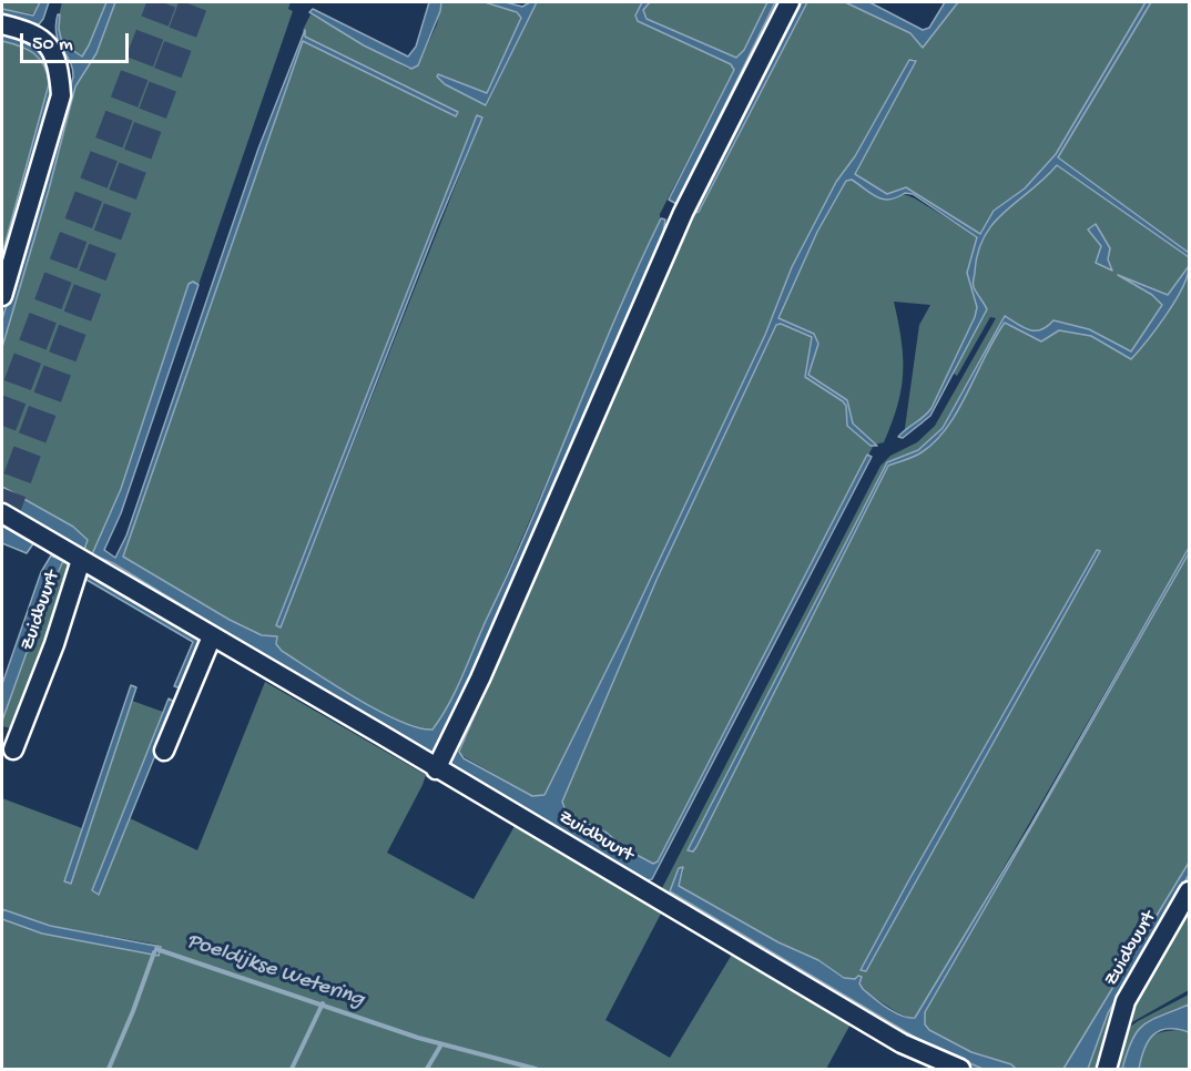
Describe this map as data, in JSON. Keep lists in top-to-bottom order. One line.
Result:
{"streets":{"street":["Zuidbuurt"]},"water":["Poeldijkse Wetering"],"scale_bar":"50 m"}
